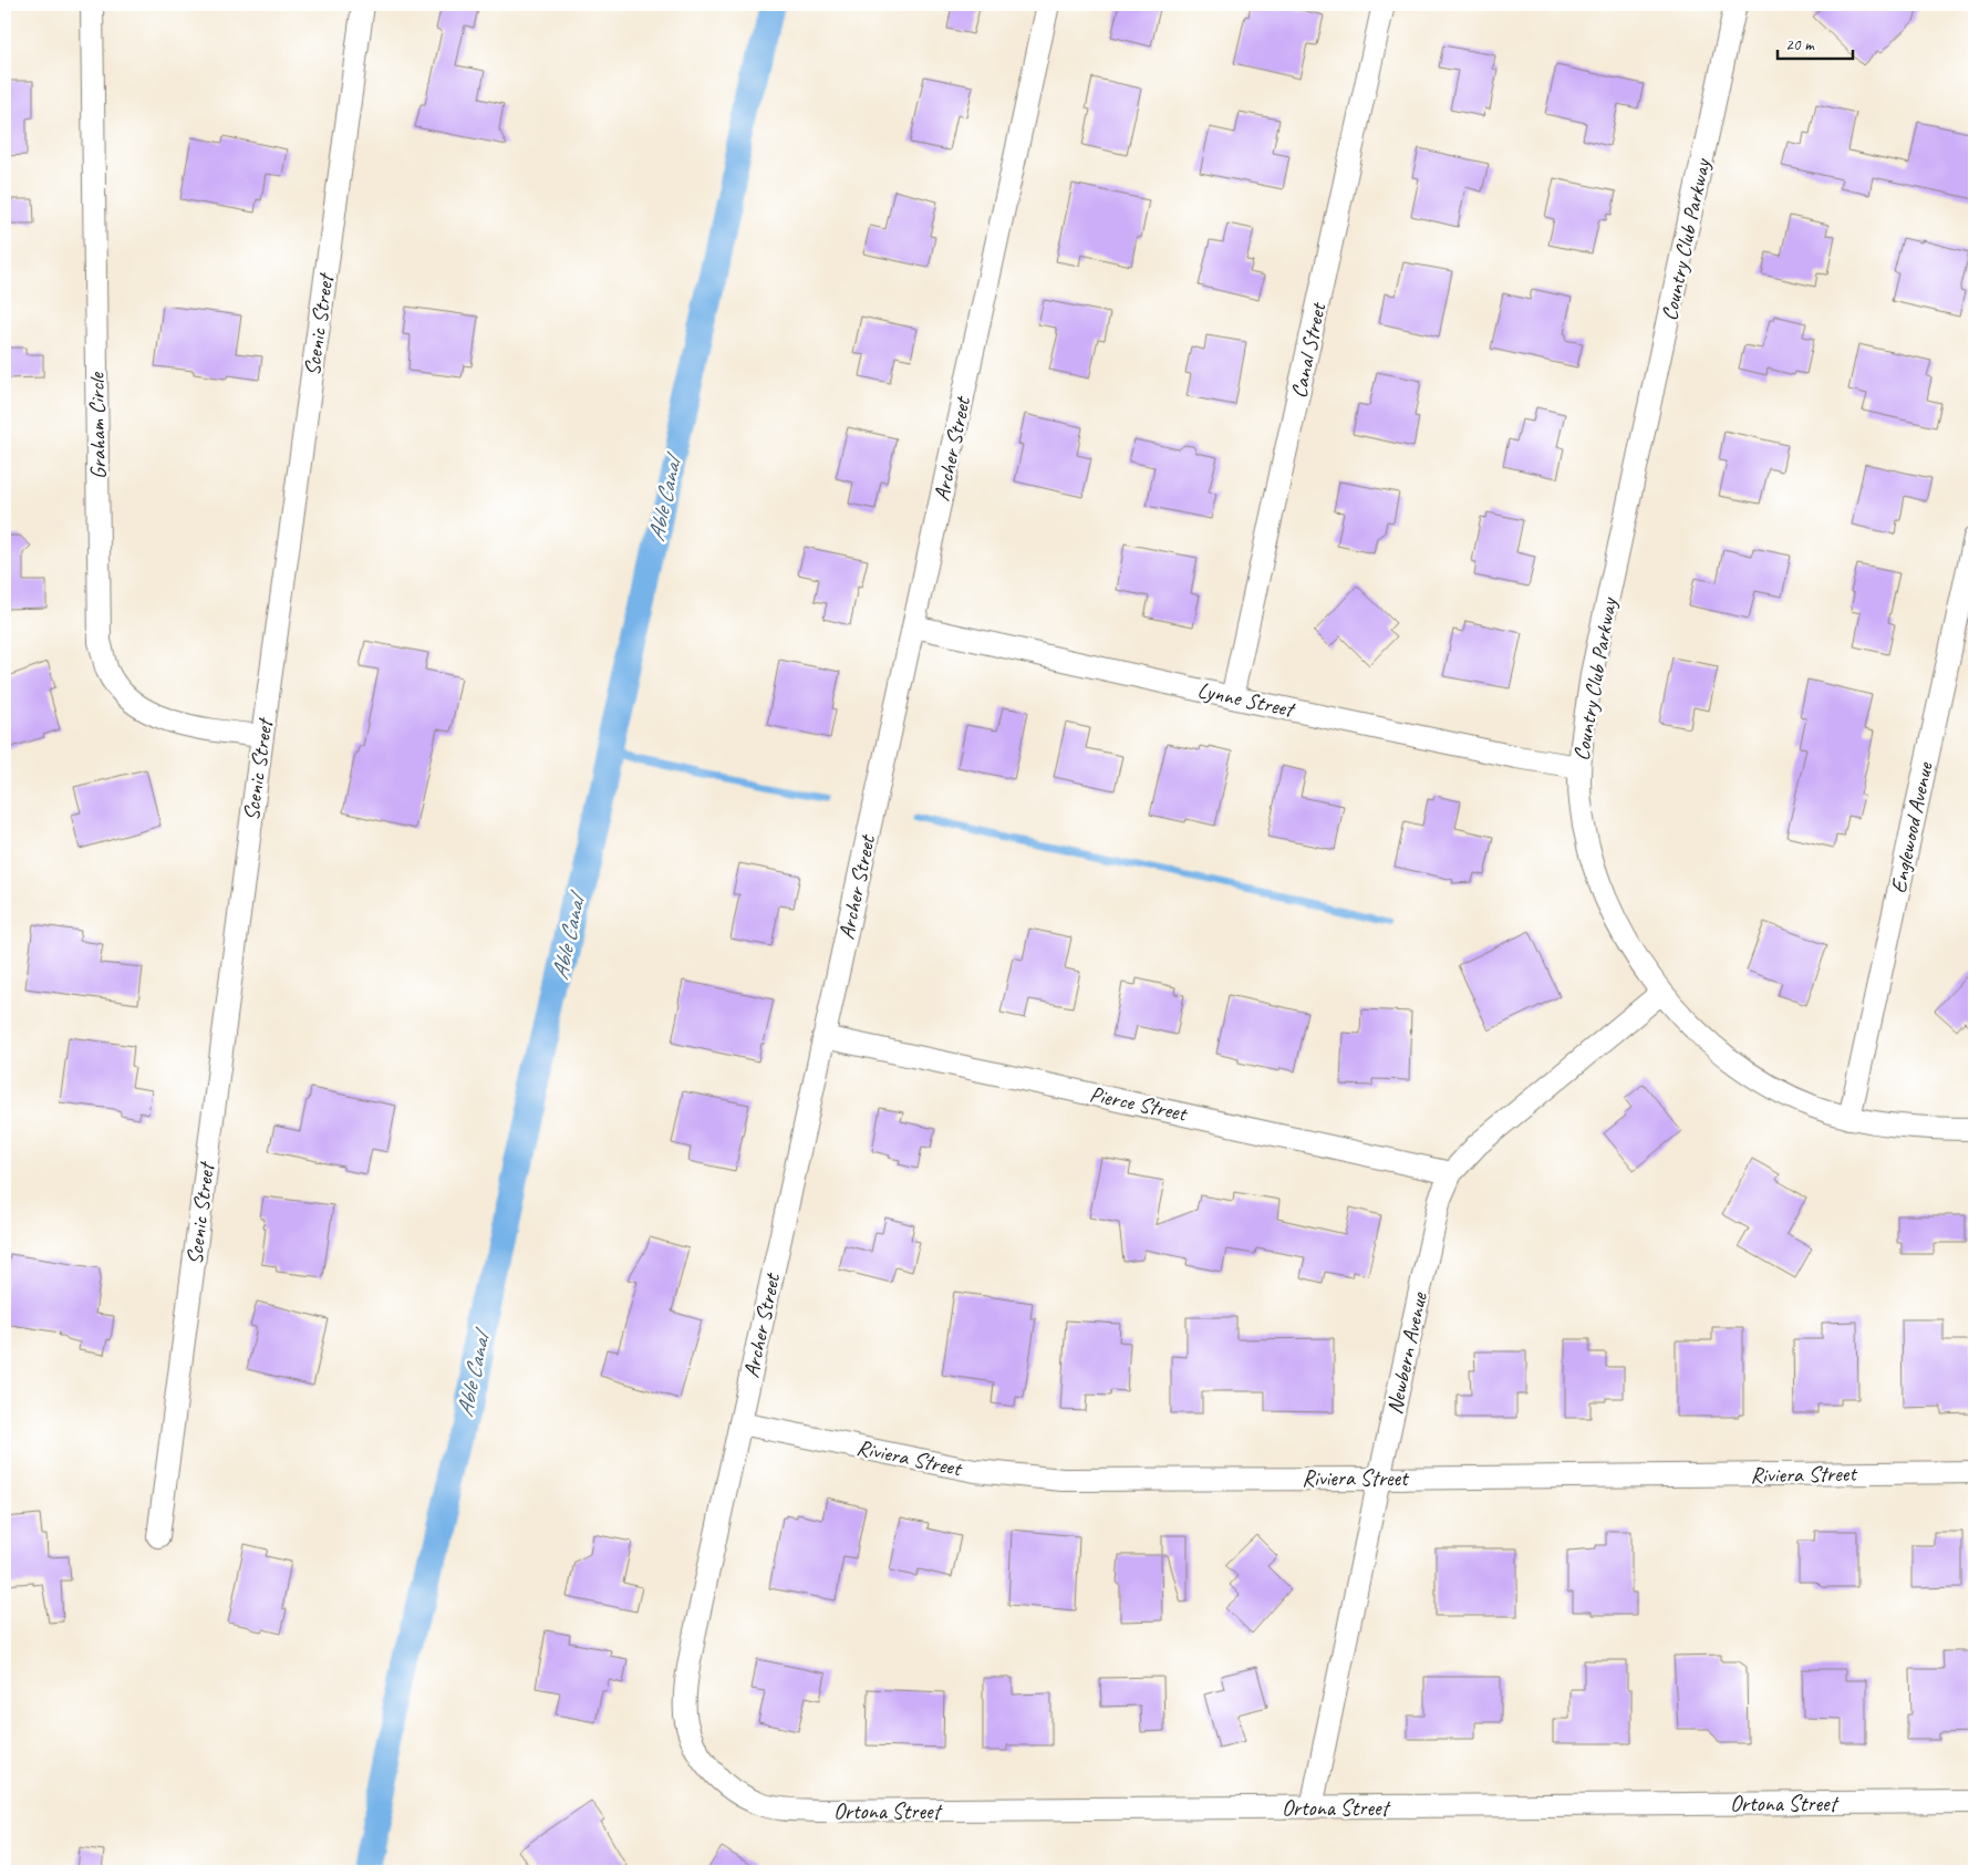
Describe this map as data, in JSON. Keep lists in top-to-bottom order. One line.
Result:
{"streets":{"street":["Country Club Parkway","Scenic Street","Canal Street","Graham Circle","Archer Street","Lynne Street","Englewood Avenue","Pierce Street","Newbern Avenue","Riviera Street","Ortona Street"]},"crossings":[["Country Club Parkway","Lynne Street"],["Country Club Parkway","Englewood Avenue"],["Country Club Parkway","Newbern Avenue"],["Scenic Street","Graham Circle"],["Canal Street","Lynne Street"],["Archer Street","Lynne Street"],["Archer Street","Pierce Street"],["Archer Street","Riviera Street"],["Archer Street","Ortona Street"],["Pierce Street","Newbern Avenue"],["Newbern Avenue","Riviera Street"],["Newbern Avenue","Ortona Street"]],"water":["Able Canal"],"scale_bar":"20 m"}
